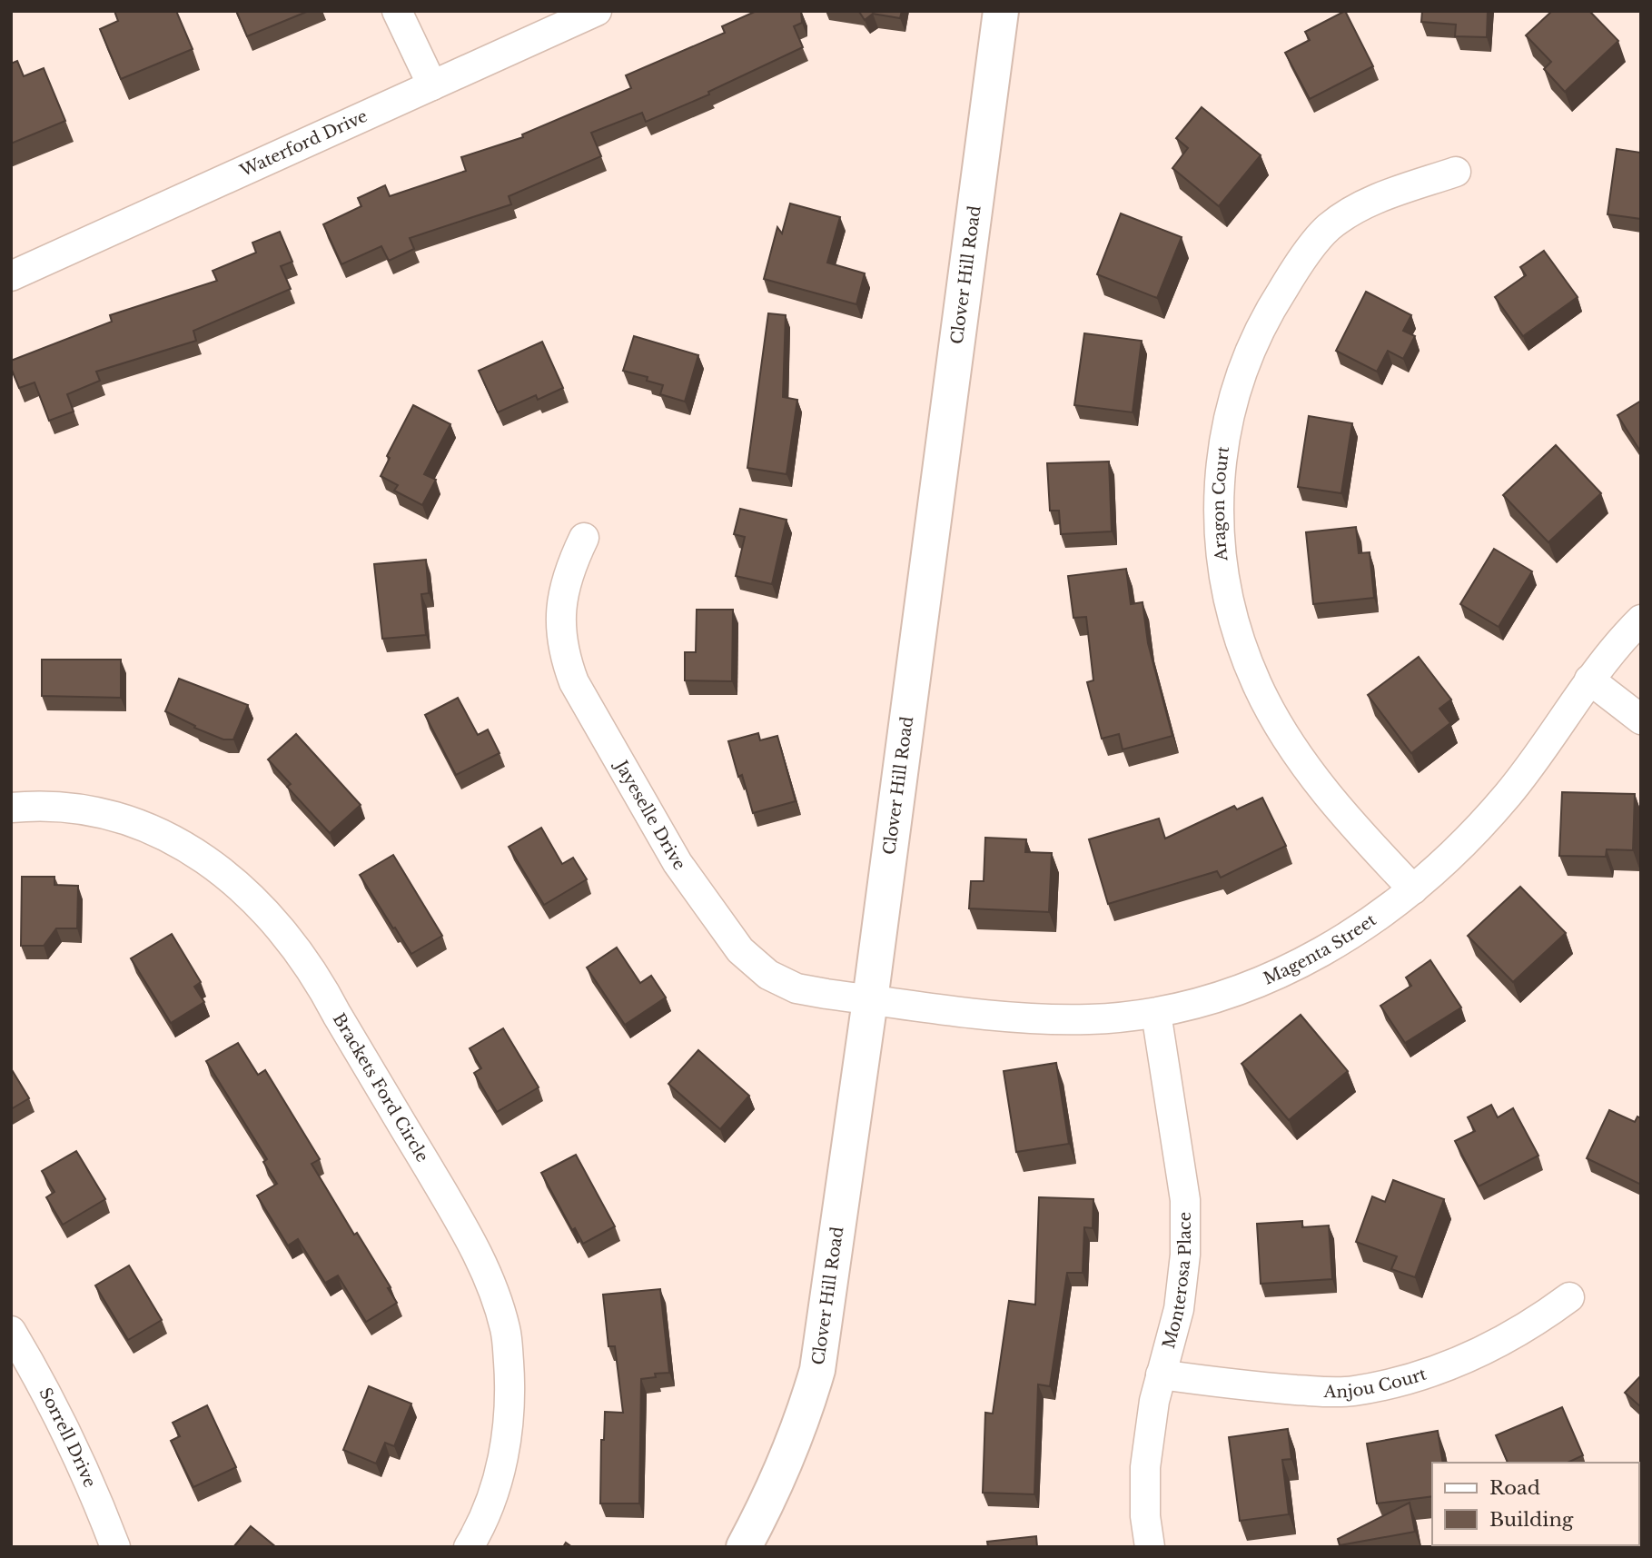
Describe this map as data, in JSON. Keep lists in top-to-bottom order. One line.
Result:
{"streets":{"street":["Waterford Drive","Clover Hill Road","Aragon Court","Jayeselle Drive","Magenta Street","Brackets Ford Circle","Monterosa Place","Anjou Court","Sorrell Drive"]},"crossings":[["Clover Hill Road","Jayeselle Drive"],["Clover Hill Road","Magenta Street"],["Aragon Court","Magenta Street"],["Jayeselle Drive","Magenta Street"],["Magenta Street","Monterosa Place"],["Monterosa Place","Anjou Court"]],"legend":["Road","Building"]}
